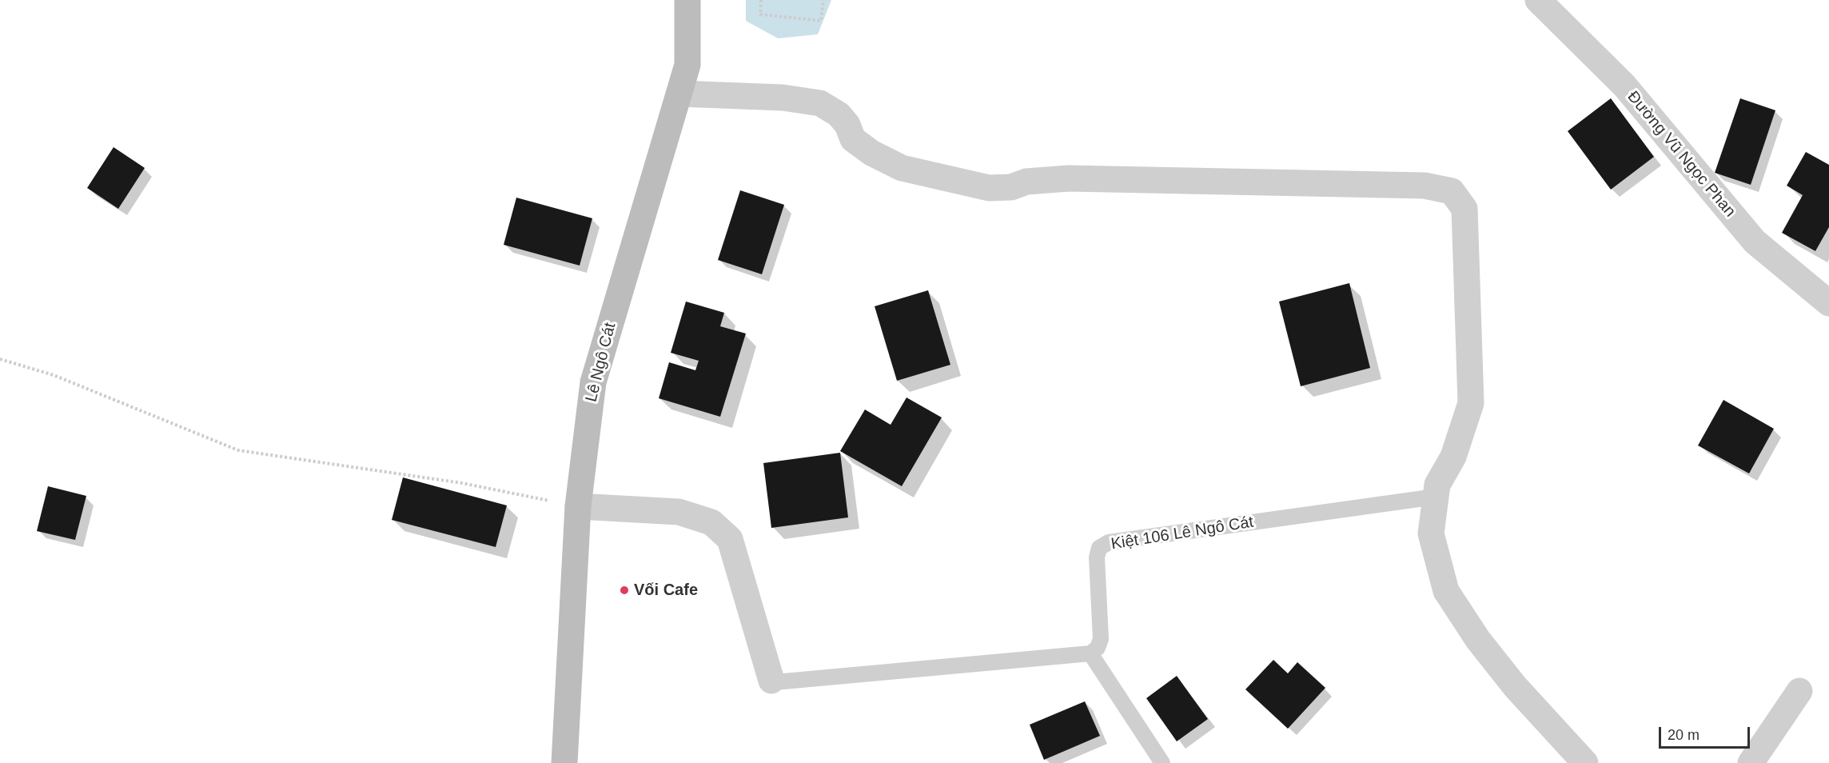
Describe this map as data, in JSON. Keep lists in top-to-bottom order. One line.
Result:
{"streets":{"street":["Đường Vũ Ngọc Phan","Lê Ngô Cát"],"lane":["Kiệt 106 Lê Ngô Cát"]},"places":["Vối Cafe"],"scale_bar":"20 m"}
